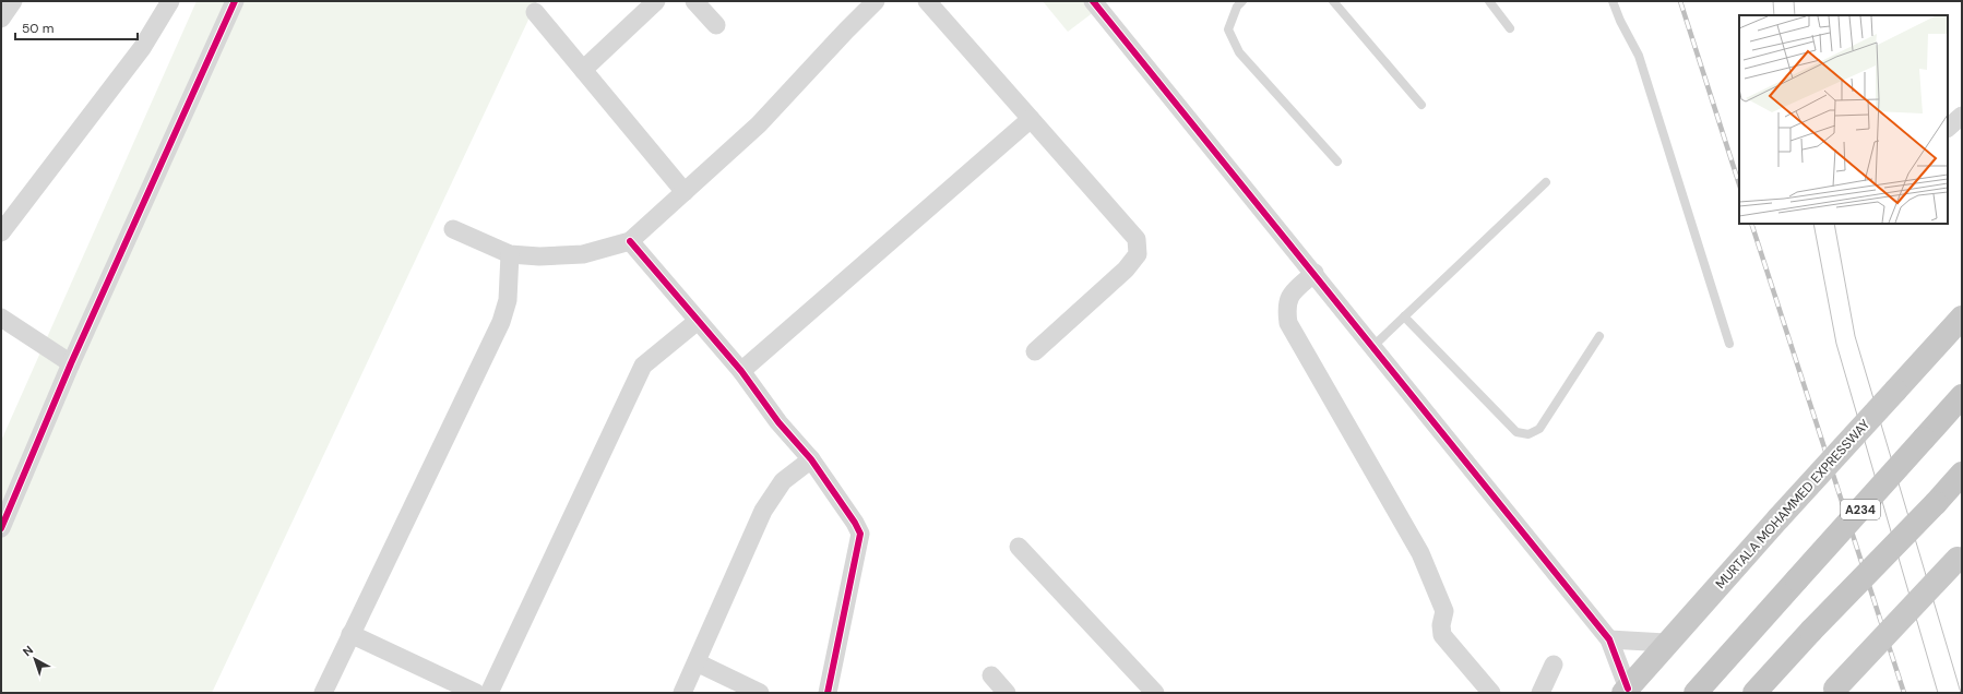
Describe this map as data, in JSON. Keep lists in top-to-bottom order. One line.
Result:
{"streets":{"highway":["MURTALA MOHAMMED EXPRESSWAY","A234"]},"scale_bar":"50 m","north":"top left"}
